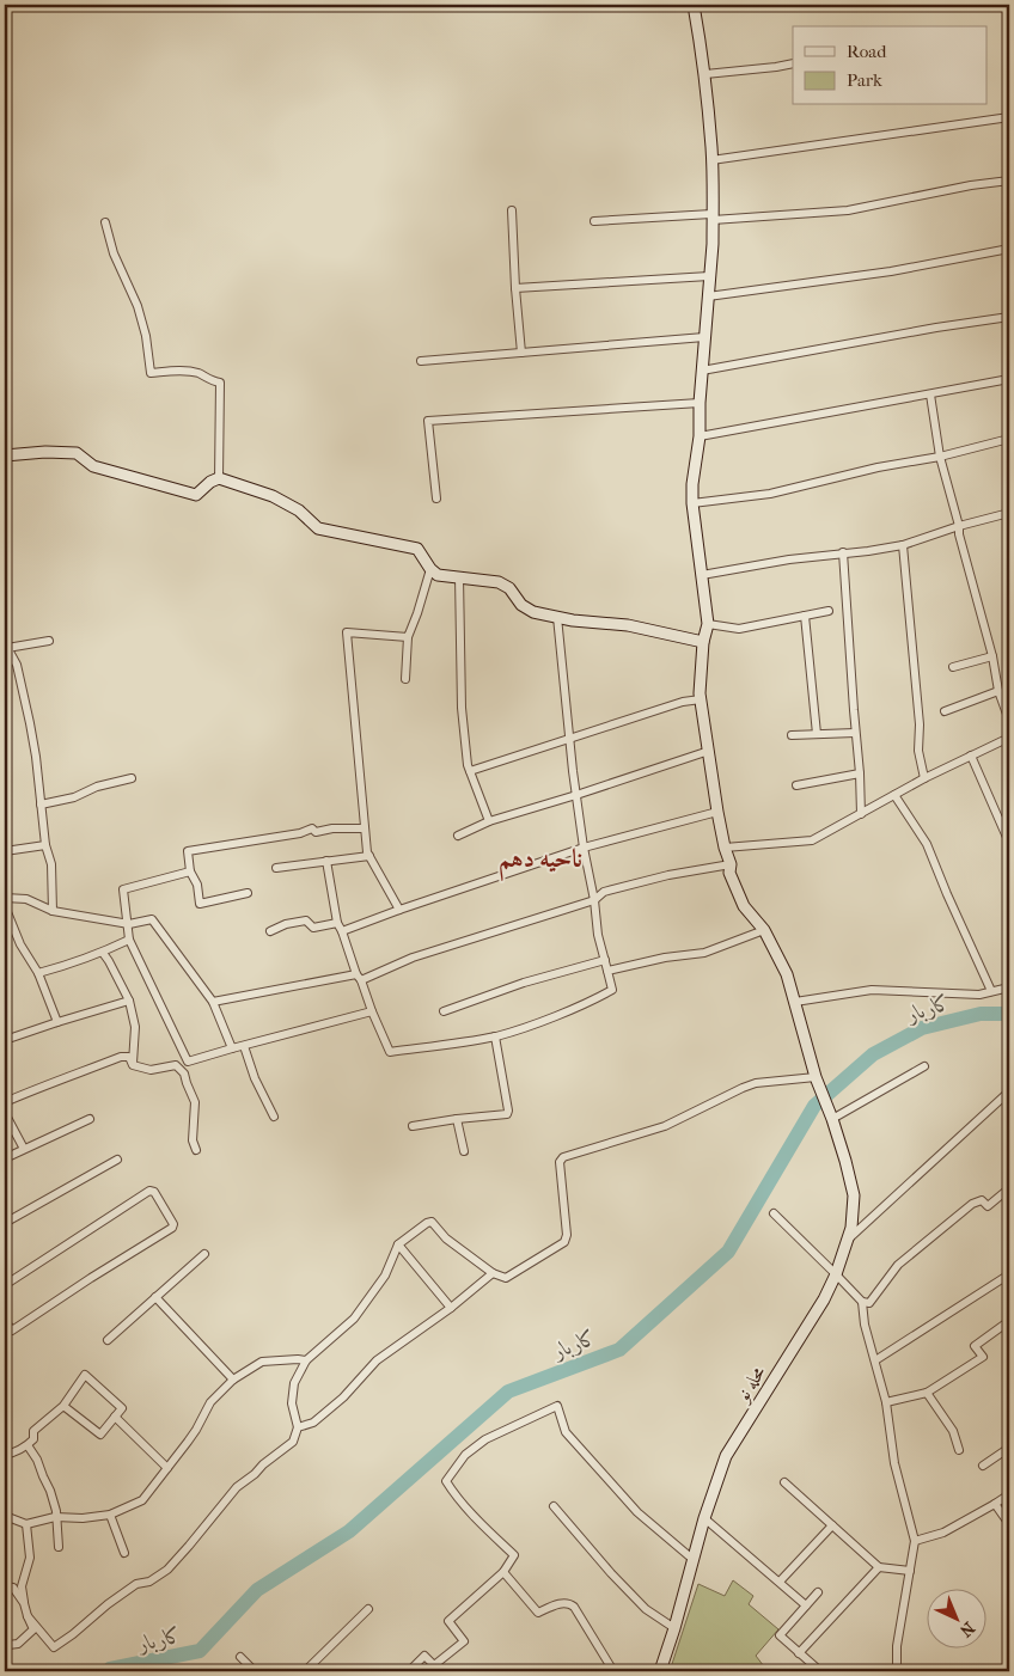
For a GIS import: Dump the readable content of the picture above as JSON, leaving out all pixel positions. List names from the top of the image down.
{
  "streets": {
    "street": ["محله نو"]
  },
  "districts": ["ناحیه دهم"],
  "water": ["کاربار"],
  "legend": ["Road", "Park"],
  "north": "bottom right"
}
